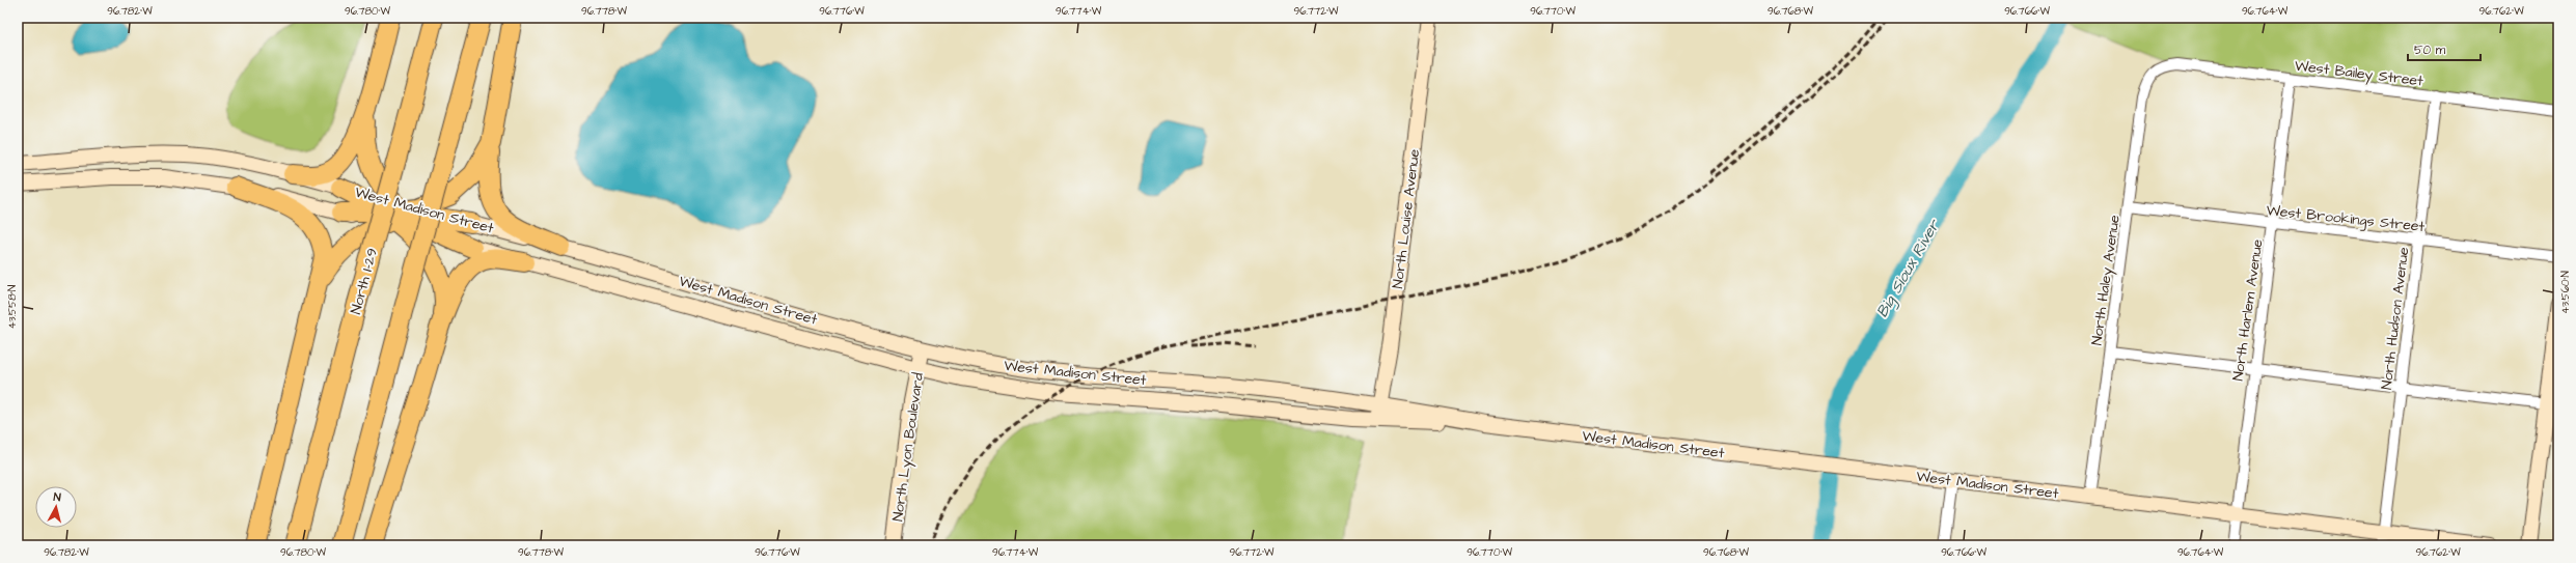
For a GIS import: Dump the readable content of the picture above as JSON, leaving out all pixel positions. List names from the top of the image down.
{
  "streets": {
    "highway": ["North I-29"],
    "main road": ["West Madison Street", "North Louise Avenue", "North Lyon Boulevard"],
    "street": [
      "West Bailey Street",
      "West Brookings Street",
      "North Haley Avenue",
      "North Harlem Avenue",
      "North Hudson Avenue"
    ]
  },
  "crossings": [
    ["West Bailey Street", "North Haley Avenue"],
    ["West Bailey Street", "North Harlem Avenue"],
    ["West Bailey Street", "North Hudson Avenue"],
    ["West Madison Street", "North Louise Avenue"],
    ["West Madison Street", "North Haley Avenue"],
    ["West Madison Street", "North Harlem Avenue"],
    ["West Madison Street", "North Hudson Avenue"],
    ["West Madison Street", "North Lyon Boulevard"],
    ["West Brookings Street", "North Haley Avenue"],
    ["West Brookings Street", "North Harlem Avenue"],
    ["West Brookings Street", "North Hudson Avenue"]
  ],
  "water": ["Big Sioux River"],
  "scale_bar": "50 m",
  "north": "top",
  "coordinates": [
    "96.782°W",
    "96.780°W",
    "96.778°W",
    "96.776°W",
    "96.774°W",
    "96.772°W",
    "96.770°W",
    "96.768°W",
    "96.766°W",
    "96.764°W",
    "96.762°W",
    "43.560°N",
    "43.558°N"
  ]
}
